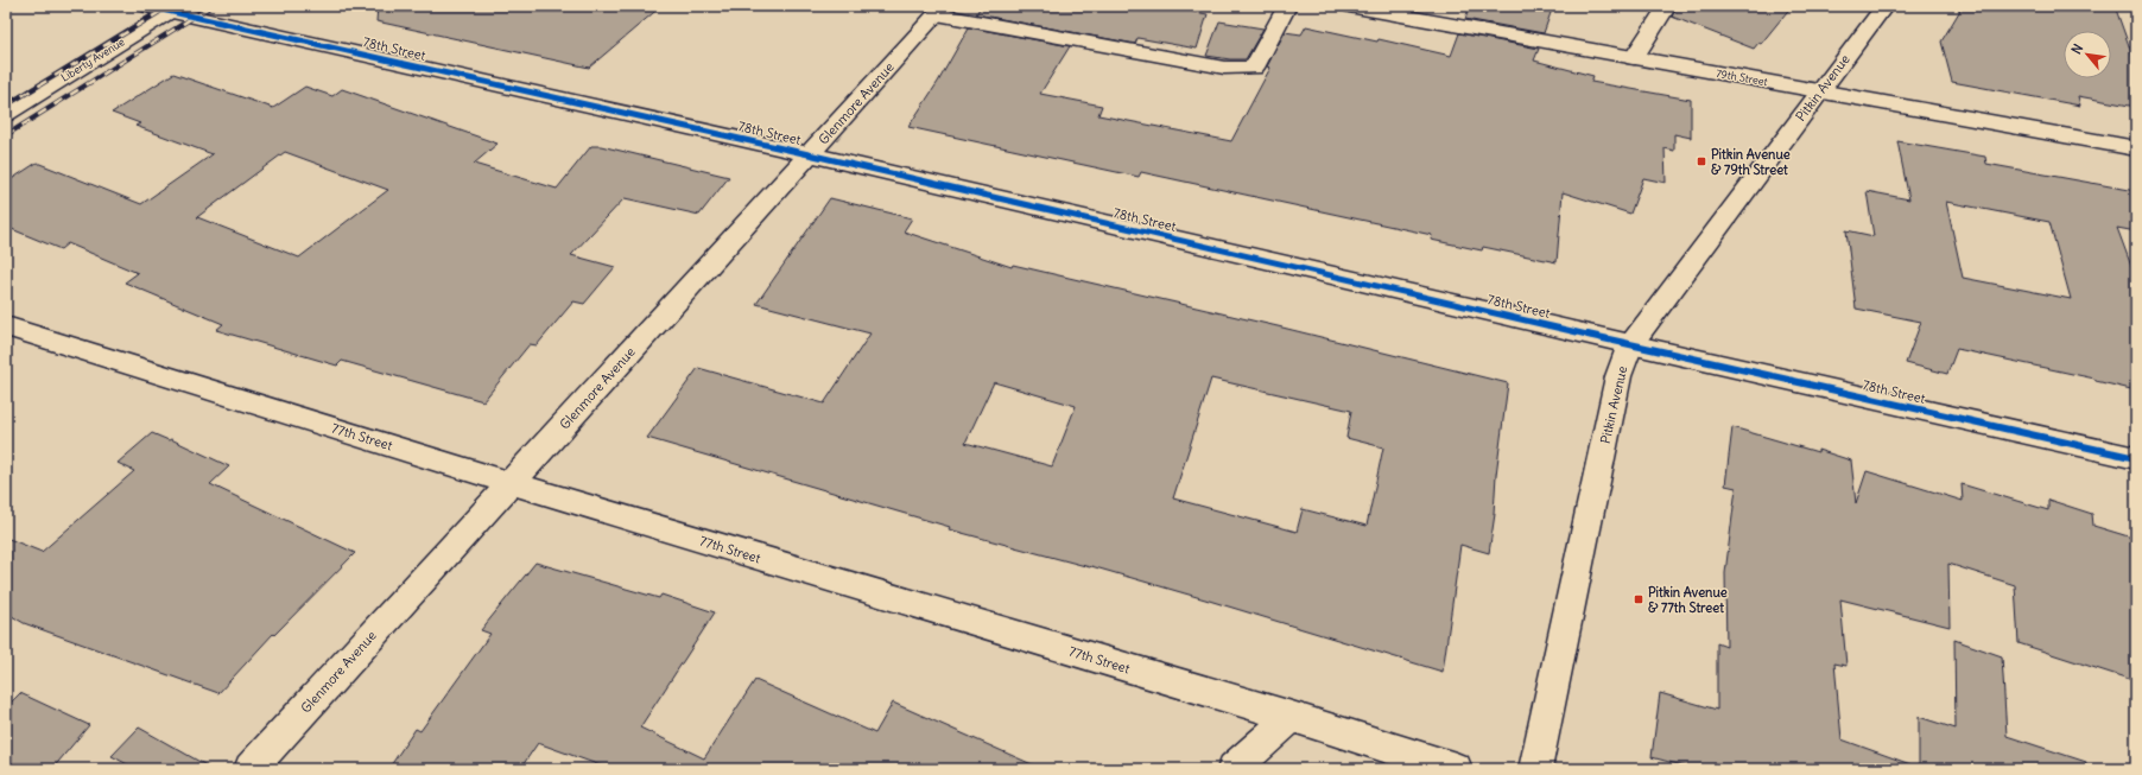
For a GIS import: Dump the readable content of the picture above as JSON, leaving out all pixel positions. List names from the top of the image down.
{
  "streets": {
    "street": [
      "78th Street",
      "Liberty Avenue",
      "79th Street",
      "Pitkin Avenue",
      "Glenmore Avenue",
      "77th Street"
    ]
  },
  "crossings": [
    ["78th Street", "Liberty Avenue"],
    ["78th Street", "Pitkin Avenue"],
    ["78th Street", "Glenmore Avenue"],
    ["79th Street", "Pitkin Avenue"],
    ["Glenmore Avenue", "77th Street"]
  ],
  "places": {
    "transit": ["Pitkin Avenue & 79th Street", "Pitkin Avenue & 77th Street"]
  },
  "north": "top left"
}
